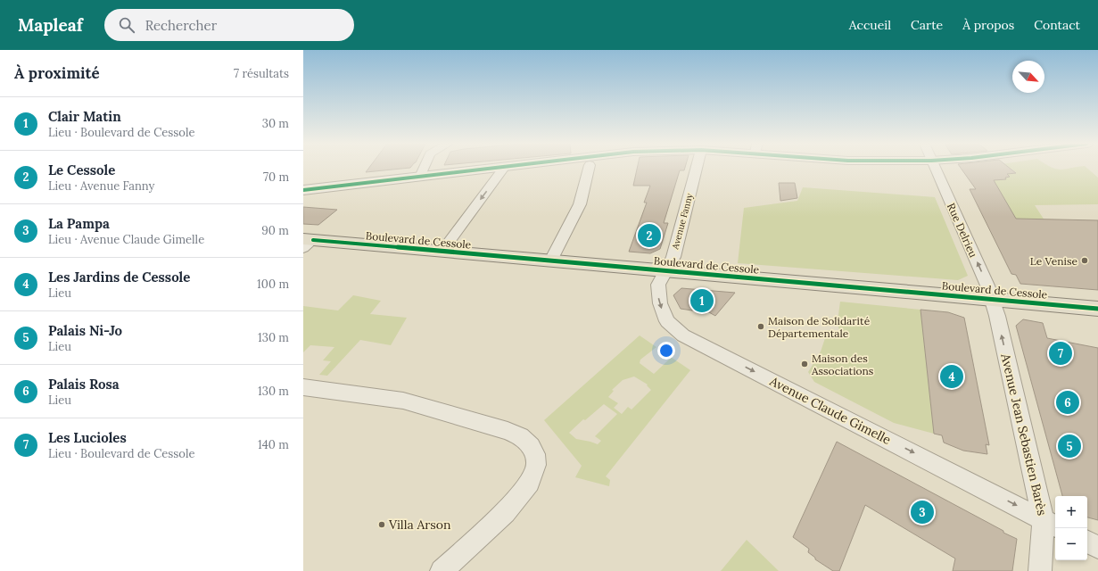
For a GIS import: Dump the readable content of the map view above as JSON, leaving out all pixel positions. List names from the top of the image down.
{
  "streets": {
    "main road": ["Boulevard de Cessole"],
    "street": [
      "Avenue Fanny",
      "Rue Delrieu",
      "Avenue Claude Gimelle",
      "Avenue Jean Sebastien Barès"
    ]
  },
  "crossings": [
    ["Avenue Fanny", "Boulevard de Cessole"],
    ["Avenue Fanny", "Avenue Claude Gimelle"],
    ["Rue Delrieu", "Boulevard de Cessole"],
    ["Rue Delrieu", "Avenue Jean Sebastien Barès"],
    ["Boulevard de Cessole", "Avenue Claude Gimelle"],
    ["Boulevard de Cessole", "Avenue Jean Sebastien Barès"],
    ["Avenue Claude Gimelle", "Avenue Jean Sebastien Barès"]
  ],
  "one_way": ["Rue Delrieu", "Avenue Claude Gimelle", "Avenue Jean Sebastien Barès"],
  "places": [
    "Le Venise",
    "Maison de Solidarité Départementale",
    "Maison des Associations",
    "Villa Arson"
  ],
  "north": "bottom right",
  "page": {
    "header": "Mapleaf",
    "search": "Rechercher",
    "nav": [
      "Accueil",
      "Carte",
      "À propos",
      "Contact"
    ],
    "heading": ["À proximité", "7 résultats"],
    "list": [
      {
        "mark": "1",
        "name": "Clair Matin",
        "note": "Lieu · Boulevard de Cessole",
        "value": "30 m"
      },
      {
        "mark": "2",
        "name": "Le Cessole",
        "note": "Lieu · Avenue Fanny",
        "value": "70 m"
      },
      {
        "mark": "3",
        "name": "La Pampa",
        "note": "Lieu · Avenue Claude Gimelle",
        "value": "90 m"
      },
      {
        "mark": "4",
        "name": "Les Jardins de Cessole",
        "note": "Lieu",
        "value": "100 m"
      },
      {
        "mark": "5",
        "name": "Palais Ni-Jo",
        "note": "Lieu",
        "value": "130 m"
      },
      {
        "mark": "6",
        "name": "Palais Rosa",
        "note": "Lieu",
        "value": "130 m"
      },
      {
        "mark": "7",
        "name": "Les Lucioles",
        "note": "Lieu · Boulevard de Cessole",
        "value": "140 m"
      }
    ],
    "pins": [
      "2",
      "1",
      "7",
      "4",
      "6",
      "5",
      "3"
    ],
    "map_buttons": ["+", "−"]
  }
}
